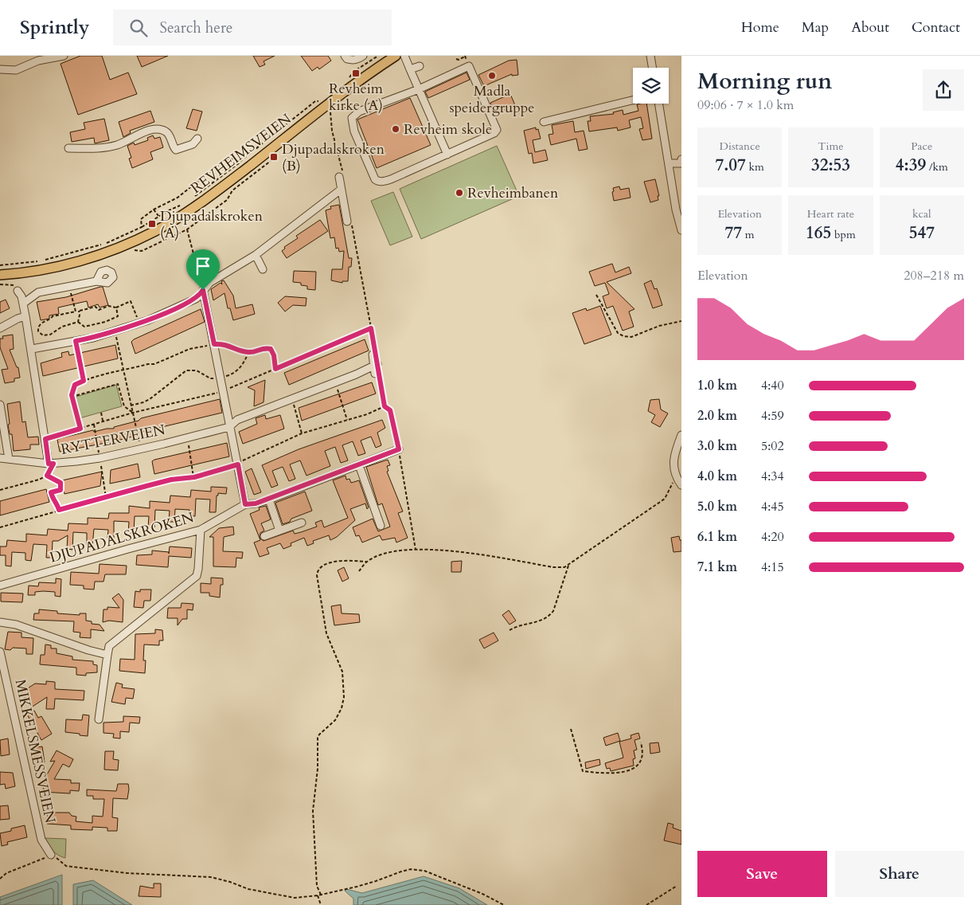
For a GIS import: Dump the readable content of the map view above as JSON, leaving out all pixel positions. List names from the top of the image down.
{
  "streets": {
    "main road": ["REVHEIMSVEIEN"],
    "street": ["RYTTERVEIEN", "DJUPADALSKROKEN", "MIKKELSMESSVEIEN"]
  },
  "places": {
    "transit": ["Revheim kirke (A)", "Djupadalskroken (B)", "Djupadalskroken (A)"],
    "other": ["Madla speidergruppe", "Revheim skole", "Revheimbanen"]
  },
  "page": {
    "header": "Sprintly",
    "search": "Search here",
    "nav": [
      "Home",
      "Map",
      "About",
      "Contact"
    ],
    "heading": ["Morning run", "09:06 · 7 × 1.0 km"],
    "stats": [
      ["Distance", "7.07 km"],
      ["Time", "32:53"],
      ["Pace", "4:39 /km"],
      ["Elevation", "77 m"],
      ["Heart rate", "165 bpm"],
      ["kcal", "547"]
    ],
    "chart": ["Elevation", "208–218 m"],
    "list": [
      {
        "name": "1.0 km",
        "note": "4:40"
      },
      {
        "name": "2.0 km",
        "note": "4:59"
      },
      {
        "name": "3.0 km",
        "note": "5:02"
      },
      {
        "name": "4.0 km",
        "note": "4:34"
      },
      {
        "name": "5.0 km",
        "note": "4:45"
      },
      {
        "name": "6.1 km",
        "note": "4:20"
      },
      {
        "name": "7.1 km",
        "note": "4:15"
      }
    ],
    "buttons": ["Save", "Share"]
  }
}
